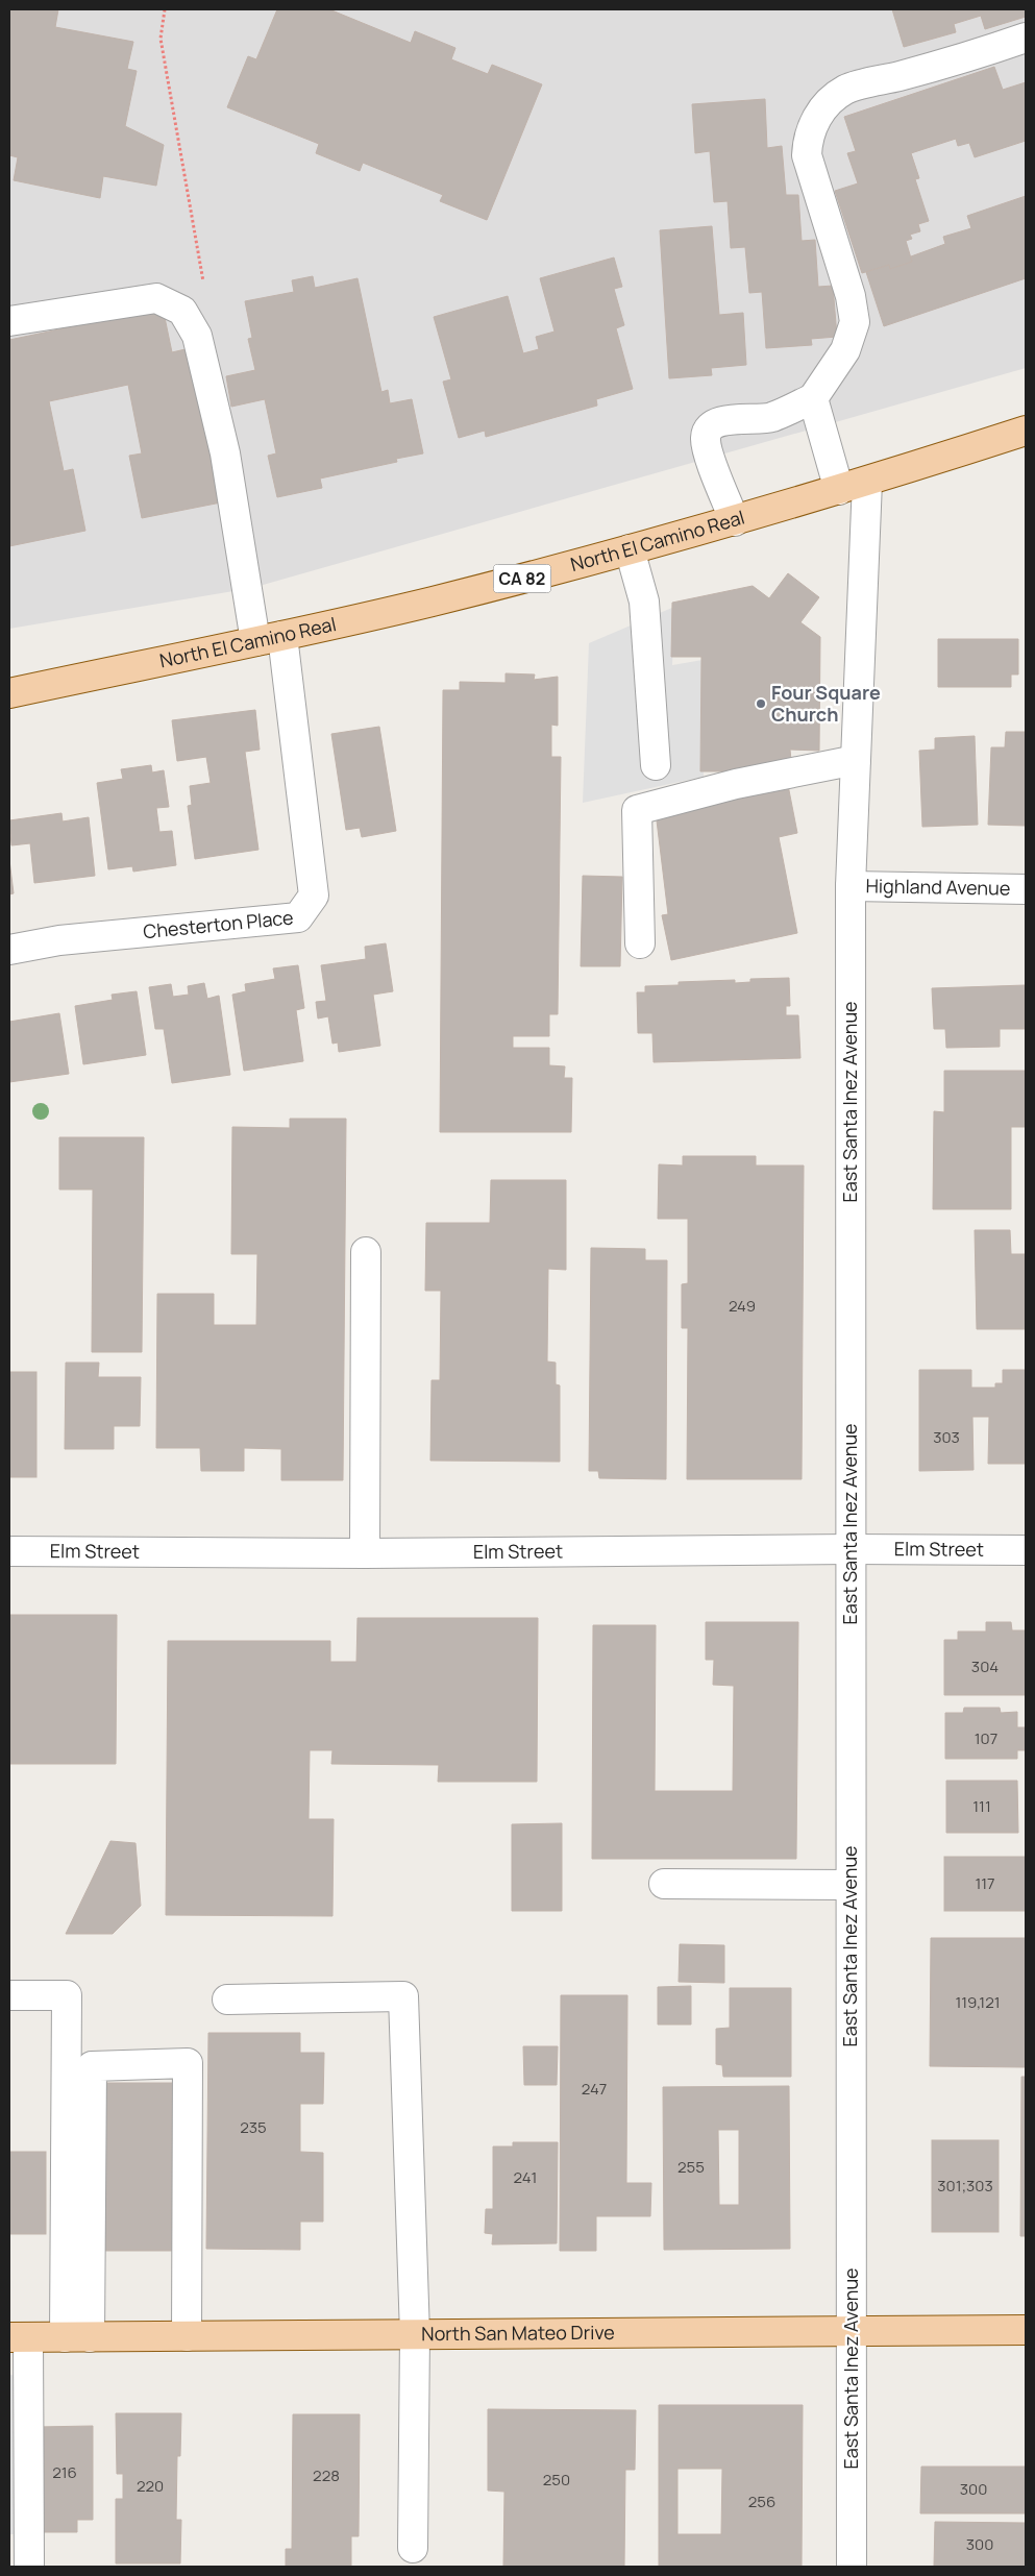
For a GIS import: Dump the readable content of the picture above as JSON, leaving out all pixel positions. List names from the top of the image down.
{
  "streets": {
    "main road": ["North El Camino Real", "CA 82", "North San Mateo Drive"],
    "street": [
      "Highland Avenue",
      "Chesterton Place",
      "East Santa Inez Avenue",
      "Elm Street"
    ]
  },
  "crossings": [
    ["North El Camino Real", "Chesterton Place"],
    ["North El Camino Real", "East Santa Inez Avenue"],
    ["Highland Avenue", "East Santa Inez Avenue"],
    ["East Santa Inez Avenue", "Elm Street"],
    ["East Santa Inez Avenue", "North San Mateo Drive"]
  ],
  "places": ["Four Square Church"],
  "house_numbers": [
    "249",
    "303",
    "304",
    "107",
    "111",
    "117",
    "119,121",
    "247",
    "235",
    "255",
    "241",
    "301;303",
    "216",
    "228",
    "250",
    "220",
    "300",
    "256",
    "300"
  ]
}
